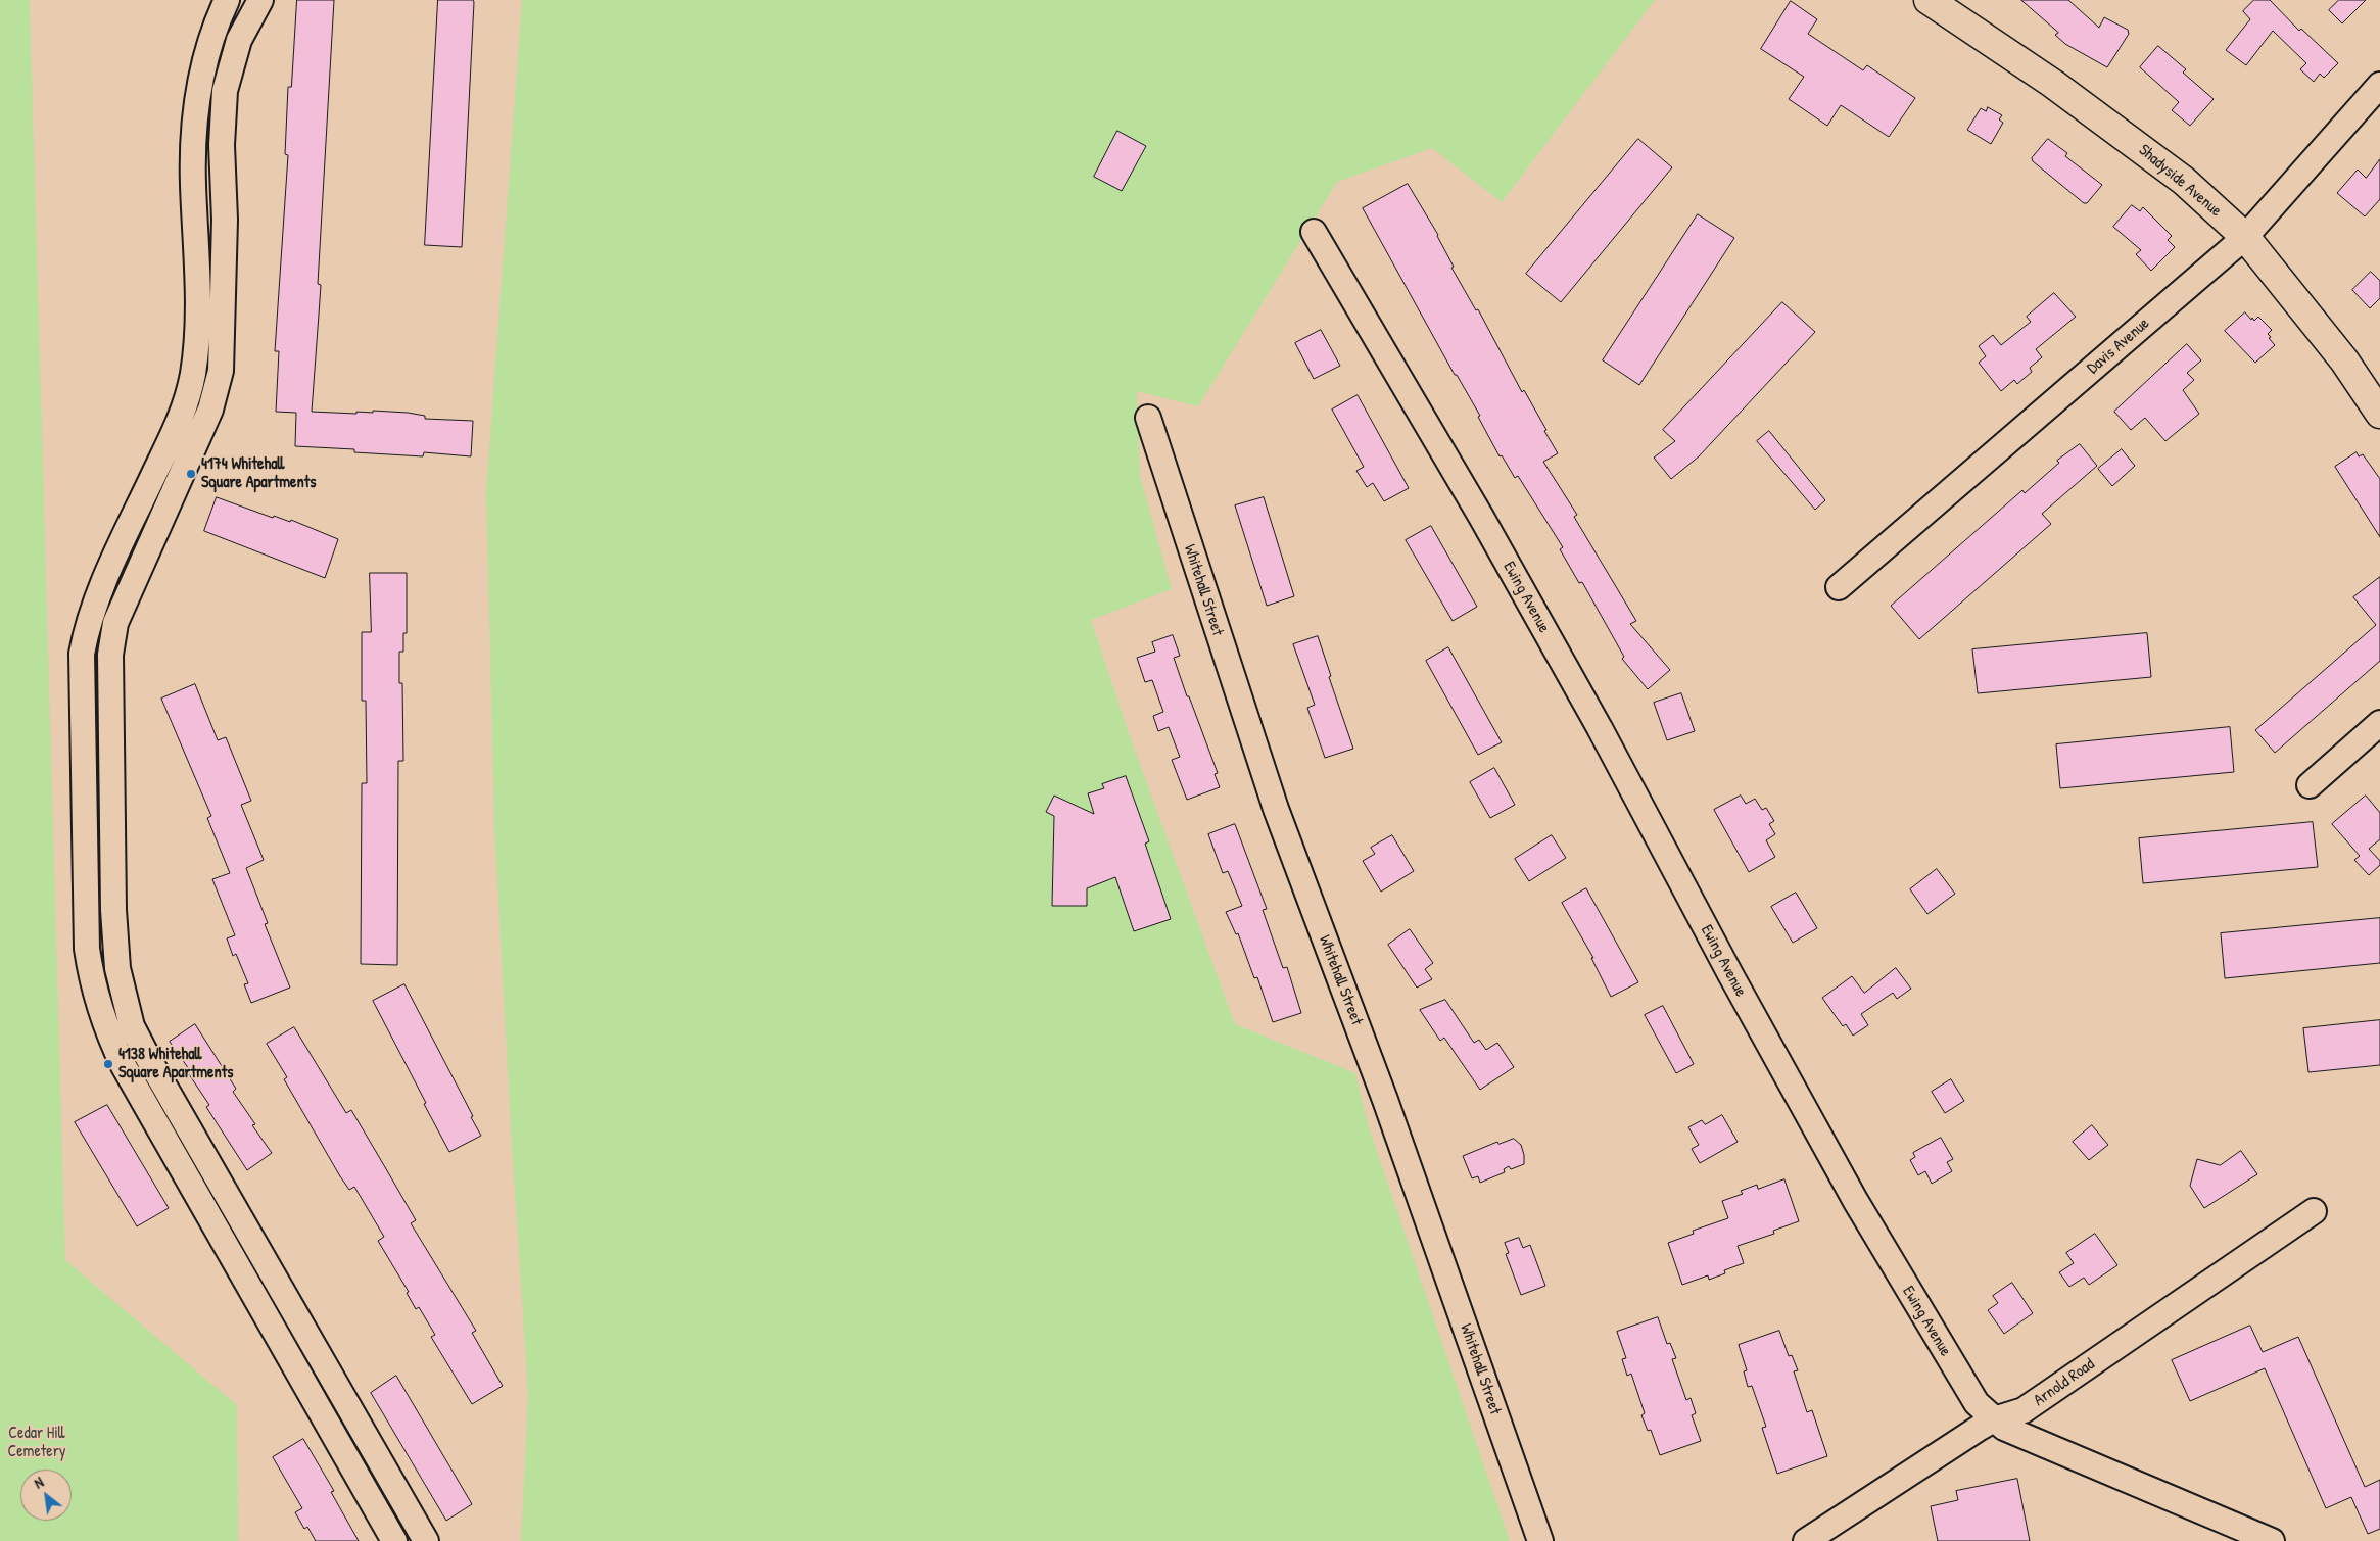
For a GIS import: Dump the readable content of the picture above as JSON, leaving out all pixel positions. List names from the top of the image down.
{
  "streets": {
    "street": [
      "Shadyside Avenue",
      "Davis Avenue",
      "Whitehall Street",
      "Ewing Avenue",
      "Arnold Road"
    ]
  },
  "crossings": [
    ["Shadyside Avenue", "Davis Avenue"],
    ["Ewing Avenue", "Arnold Road"]
  ],
  "parks": ["Cedar Hill Cemetery"],
  "places": ["4174 Whitehall Square Apartments", "4138 Whitehall Square Apartments"],
  "north": "top left"
}
